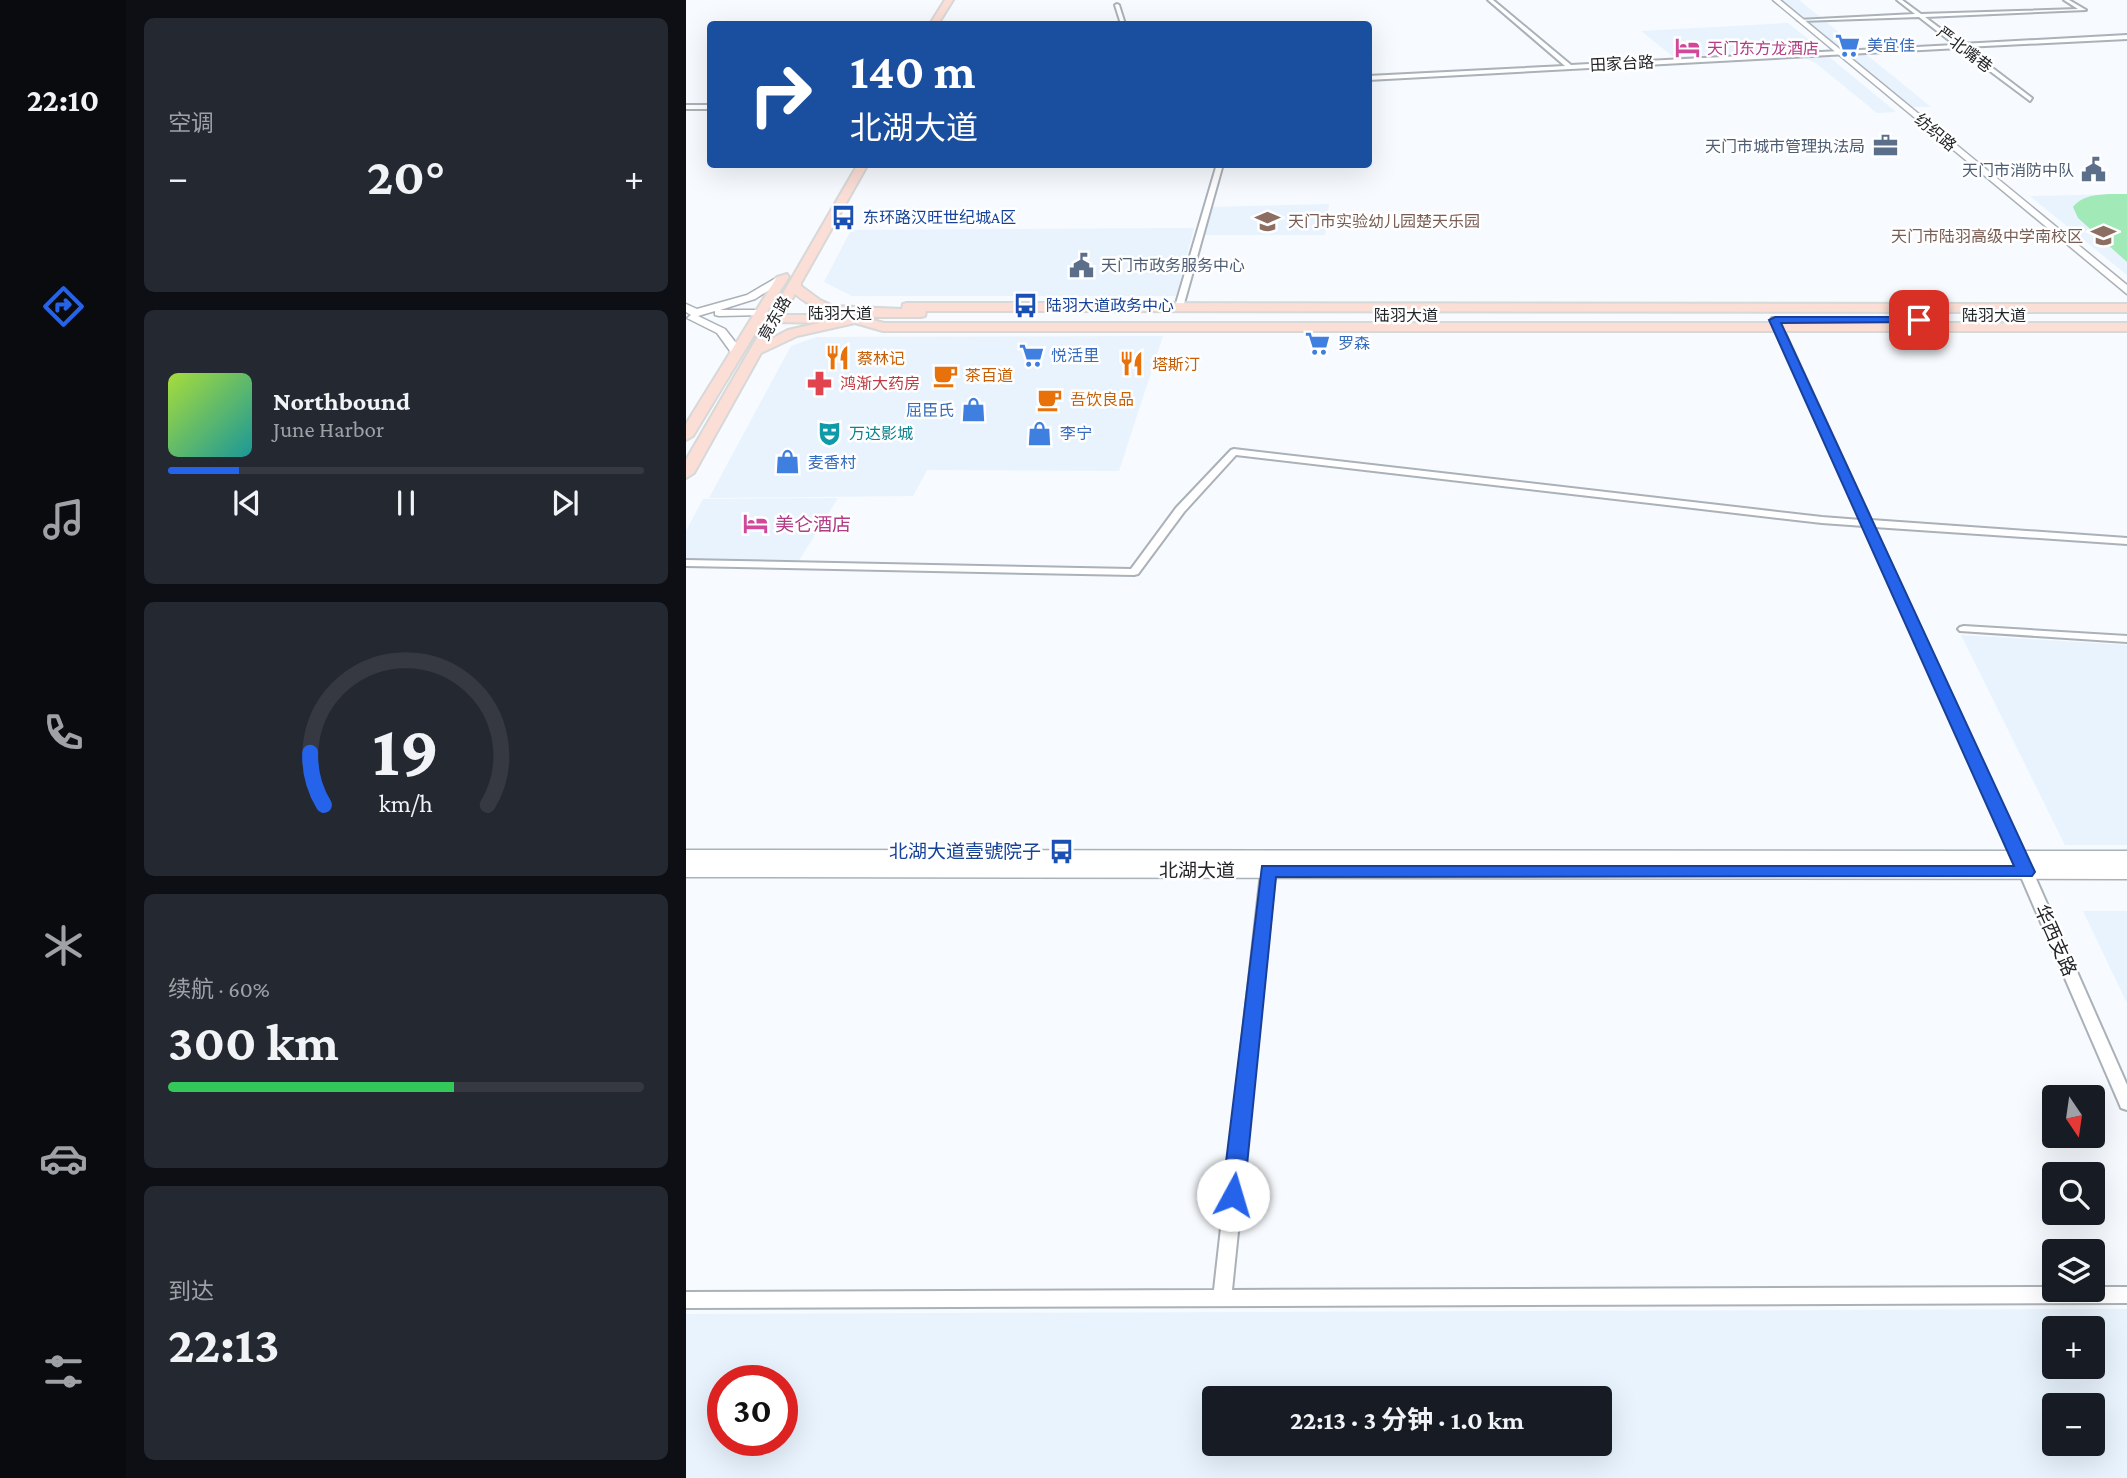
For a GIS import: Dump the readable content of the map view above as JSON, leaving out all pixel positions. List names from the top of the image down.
{
  "streets": {
    "main road": [
      "纺织路",
      "陆羽大道",
      "竟东路",
      "北湖大道"
    ],
    "street": ["严北嘴巷", "田家台路", "华西支路"]
  },
  "crossings": [
    ["严北嘴巷", "田家台路"],
    ["田家台路", "纺织路"],
    ["陆羽大道", "竟东路"],
    ["陆羽大道", "华西支路"],
    ["北湖大道", "华西支路"]
  ],
  "places": {
    "supermarket": ["美宜佳", "罗森", "悦活里"],
    "hotel": ["天门东方龙酒店", "美仑酒店"],
    "office": ["天门市城市管理执法局"],
    "public building": ["天门市消防中队", "天门市政务服务中心"],
    "bus stop": ["东环路汉旺世纪城A区", "陆羽大道政务中心", "北湖大道壹號院子"],
    "school or university": ["天门市实验幼儿园楚天乐园", "天门市陆羽高级中学南校区"],
    "restaurant": ["蔡林记", "塔斯汀"],
    "cafe": ["茶百道", "吾饮良品"],
    "pharmacy": ["鸿渐大药房"],
    "shop": ["屈臣氏", "李宁", "麦香村"],
    "theatre": ["万达影城"]
  },
  "north": "bottom",
  "page": {
    "tabs": "22:10",
    "tile": [
      "空调",
      ["续航 · 60%", "300 km"],
      ["到达", "22:13"]
    ],
    "turn": ["140 m", "北湖大道"],
    "heat": ["−", "20°", "+"],
    "song": ["Northbound", "June Harbor"],
    "map_buttons": ["+", "−"],
    "limit": "30",
    "trip": "22:13 · 3 分钟 · 1.0 km",
    "gauge": ["19", "km/h"]
  }
}
